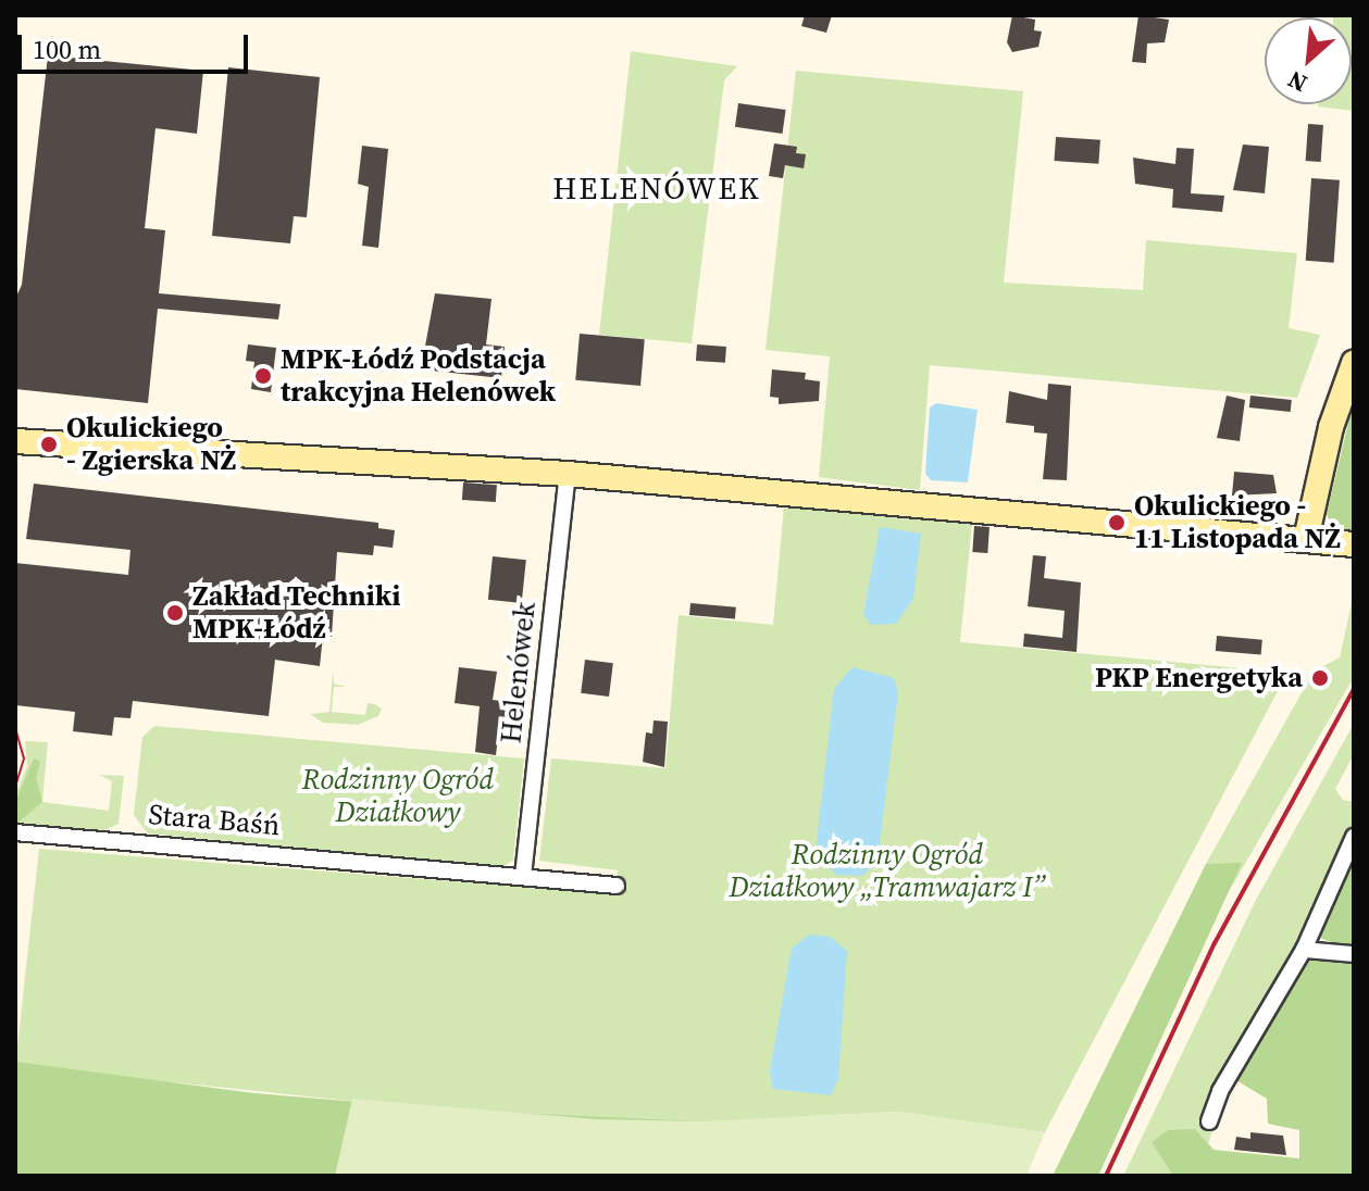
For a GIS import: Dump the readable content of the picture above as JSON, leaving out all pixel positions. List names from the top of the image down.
{
  "streets": {
    "street": ["Helenówek", "Stara Baśń"]
  },
  "crossings": [
    ["Helenówek", "Stara Baśń"]
  ],
  "districts": ["HELENÓWEK"],
  "parks": ["Rodzinny Ogród Działkowy", "Rodzinny Ogród Działkowy „Tramwajarz I”"],
  "places": [
    "MPK-Łódź Podstacja trakcyjna Helenówek",
    "Okulickiego - Zgierska NŻ",
    "Okulickiego - 11 Listopada NŻ",
    "Zakład Techniki MPK-Łódź",
    "PKP Energetyka"
  ],
  "scale_bar": "100 m",
  "north": "bottom left"
}
